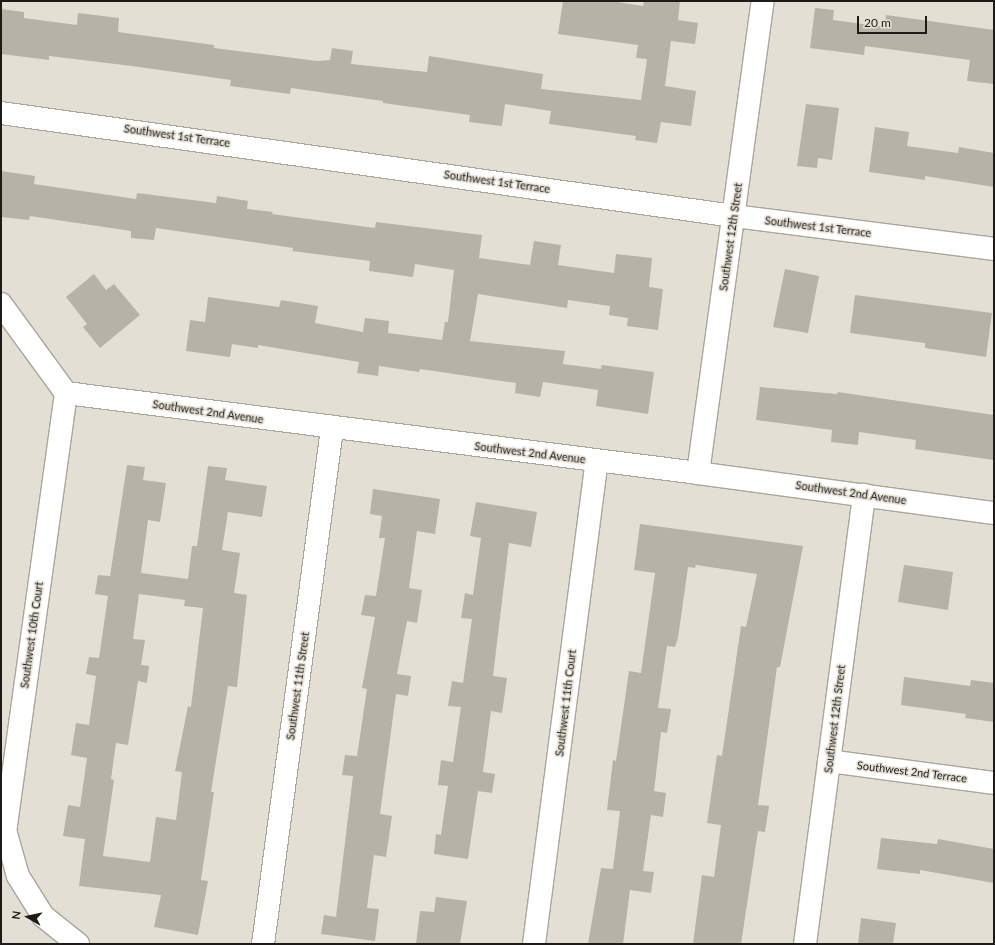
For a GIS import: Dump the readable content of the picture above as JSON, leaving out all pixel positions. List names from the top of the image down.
{
  "streets": {
    "street": [
      "Southwest 1st Terrace",
      "Southwest 12th Street",
      "Southwest 2nd Avenue",
      "Southwest 10th Court",
      "Southwest 11th Street",
      "Southwest 11th Court",
      "Southwest 2nd Terrace"
    ]
  },
  "crossings": [
    ["Southwest 1st Terrace", "Southwest 12th Street"],
    ["Southwest 12th Street", "Southwest 2nd Avenue"],
    ["Southwest 12th Street", "Southwest 2nd Terrace"],
    ["Southwest 2nd Avenue", "Southwest 10th Court"],
    ["Southwest 2nd Avenue", "Southwest 11th Street"],
    ["Southwest 2nd Avenue", "Southwest 11th Court"]
  ],
  "scale_bar": "20 m",
  "north": "left"
}
